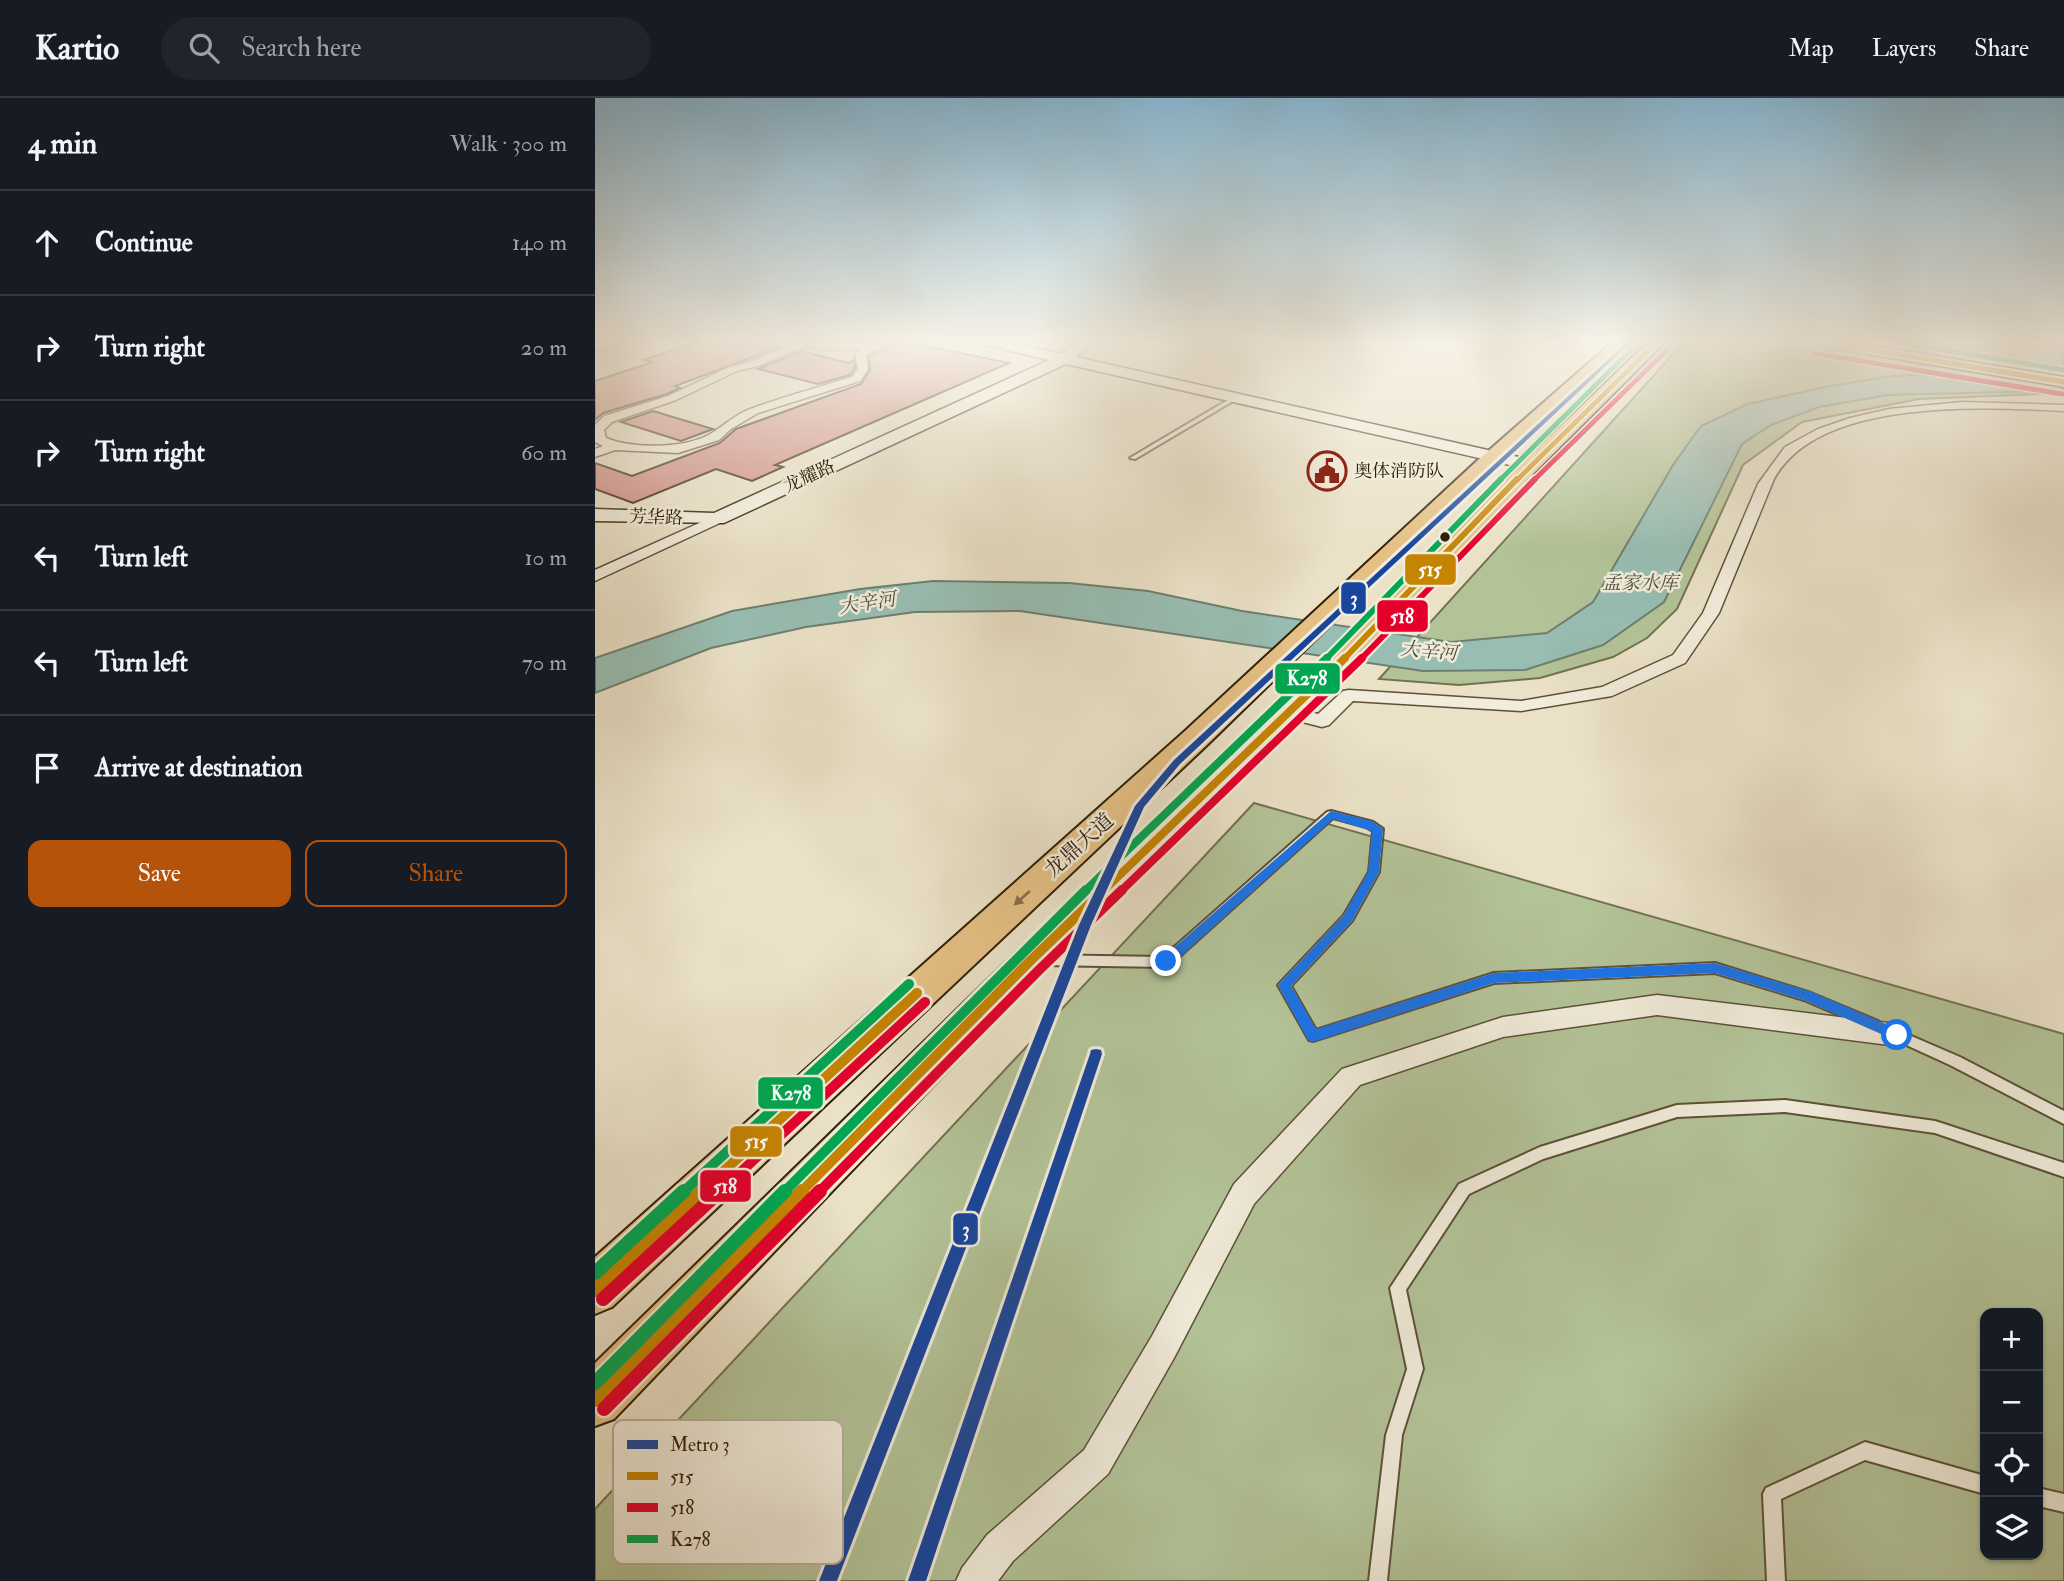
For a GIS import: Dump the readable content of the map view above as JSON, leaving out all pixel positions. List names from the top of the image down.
{
  "streets": {
    "main road": ["龙鼎大道"],
    "street": ["龙耀路", "芳华路"]
  },
  "crossings": [
    ["龙耀路", "芳华路"]
  ],
  "water": ["孟家水库", "大辛河"],
  "places": {
    "public building": ["奥体消防队"]
  },
  "lines": [
    "metro line 3",
    "transit line 515",
    "transit line 518",
    "transit line K278"
  ],
  "legend": [
    "Metro 3",
    "515",
    "518",
    "K278"
  ],
  "page": {
    "header": "Kartio",
    "search": "Search here",
    "nav": ["Map", "Layers", "Share"],
    "heading": ["4 min", "Walk · 300 m"],
    "list": [
      ["Continue", "140 m"],
      ["Turn right", "20 m"],
      ["Turn right", "60 m"],
      ["Turn left", "10 m"],
      ["Turn left", "70 m"],
      "Arrive at destination"
    ],
    "buttons": ["Save", "Share"],
    "map_buttons": ["+", "−"]
  }
}
